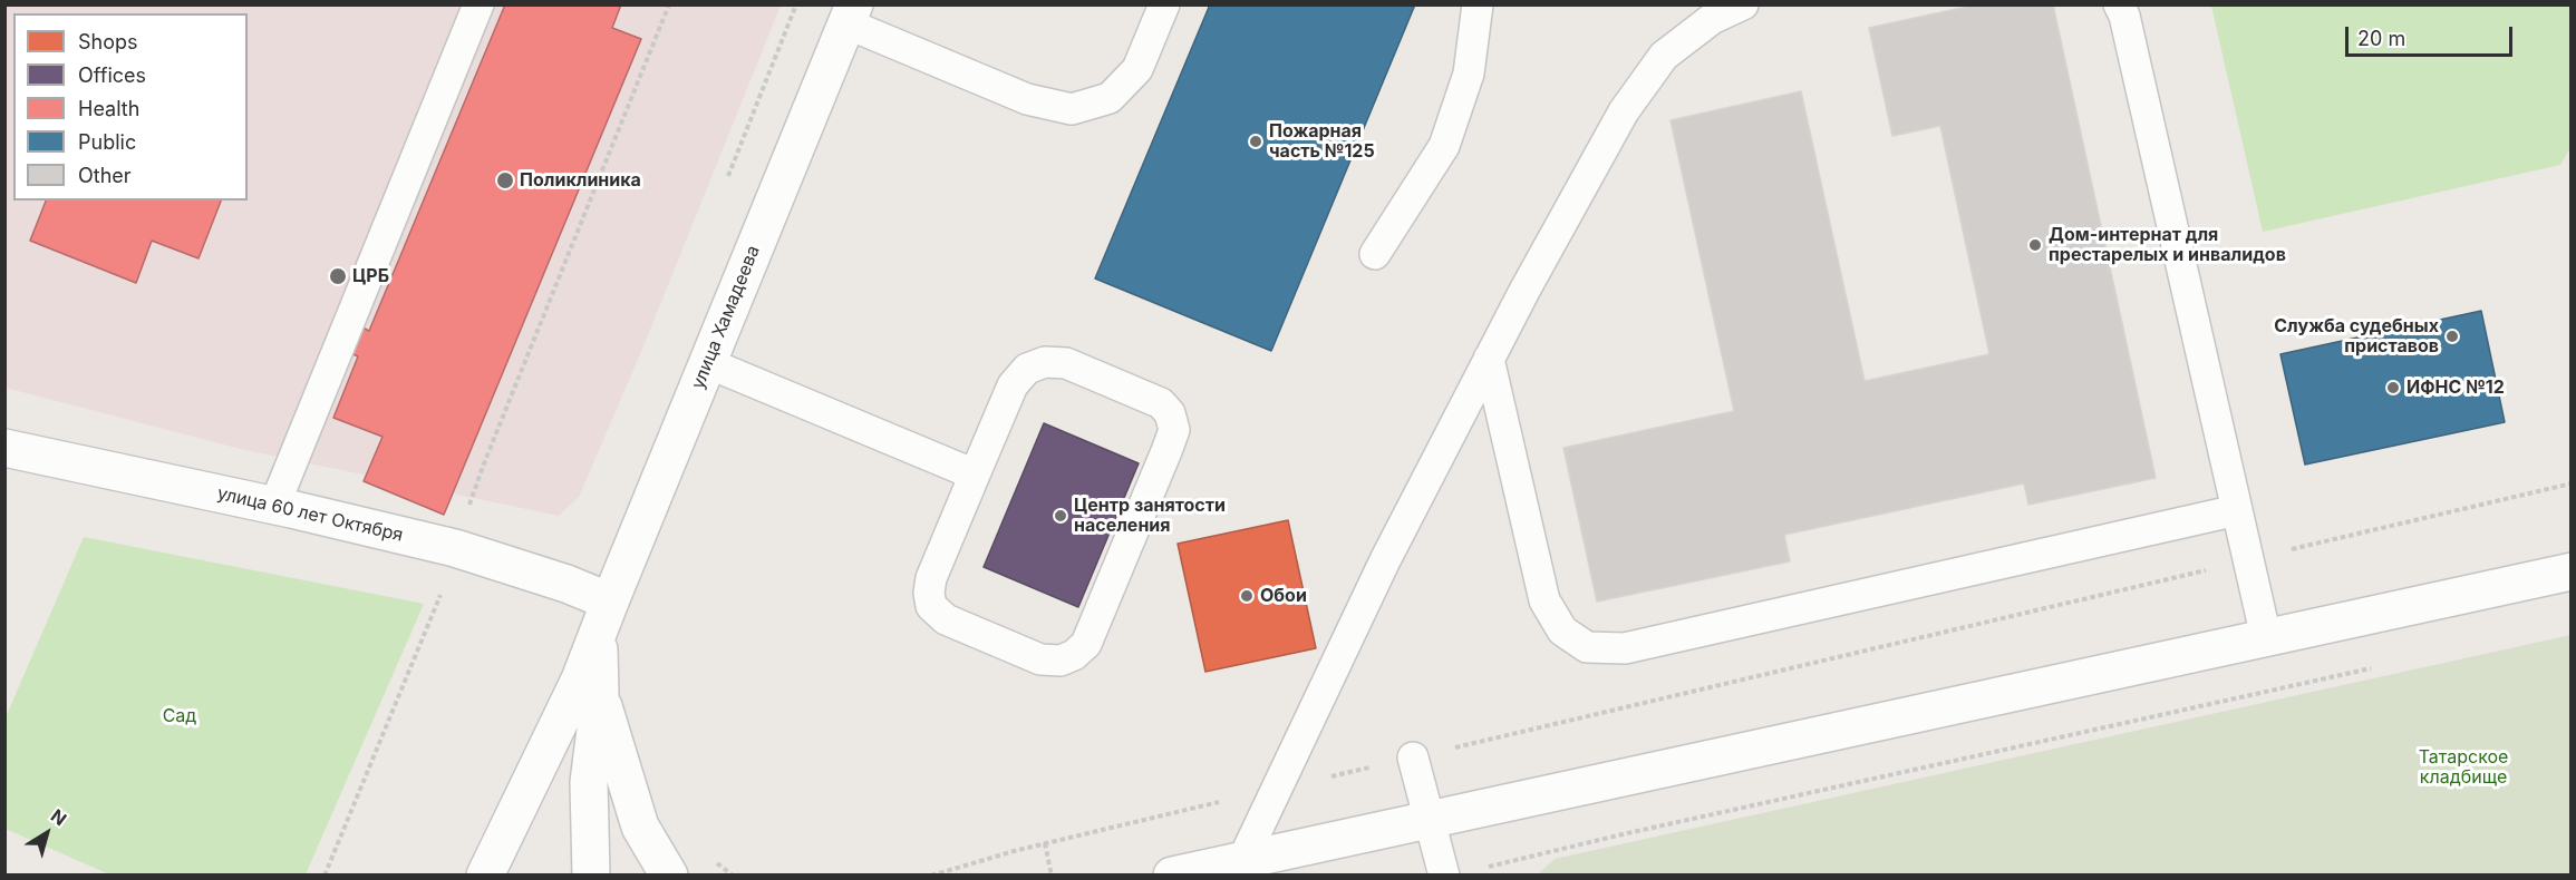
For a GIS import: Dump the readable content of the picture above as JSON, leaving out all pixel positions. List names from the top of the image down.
{
  "streets": {
    "street": ["улица Хамадеева", "улица 60 лет Октября"]
  },
  "crossings": [
    ["улица Хамадеева", "улица 60 лет Октября"]
  ],
  "parks": ["Сад", "Татарское кладбище"],
  "places": [
    "Пожарная часть №125",
    "Поликлиника",
    "Дом-интернат для престарелых и инвалидов",
    "ЦРБ",
    "Служба судебных приставов",
    "ИФНС №12",
    "Центр занятости населения",
    "Обои"
  ],
  "legend": [
    "Shops",
    "Offices",
    "Health",
    "Public",
    "Other"
  ],
  "scale_bar": "20 m",
  "north": "top right"
}
